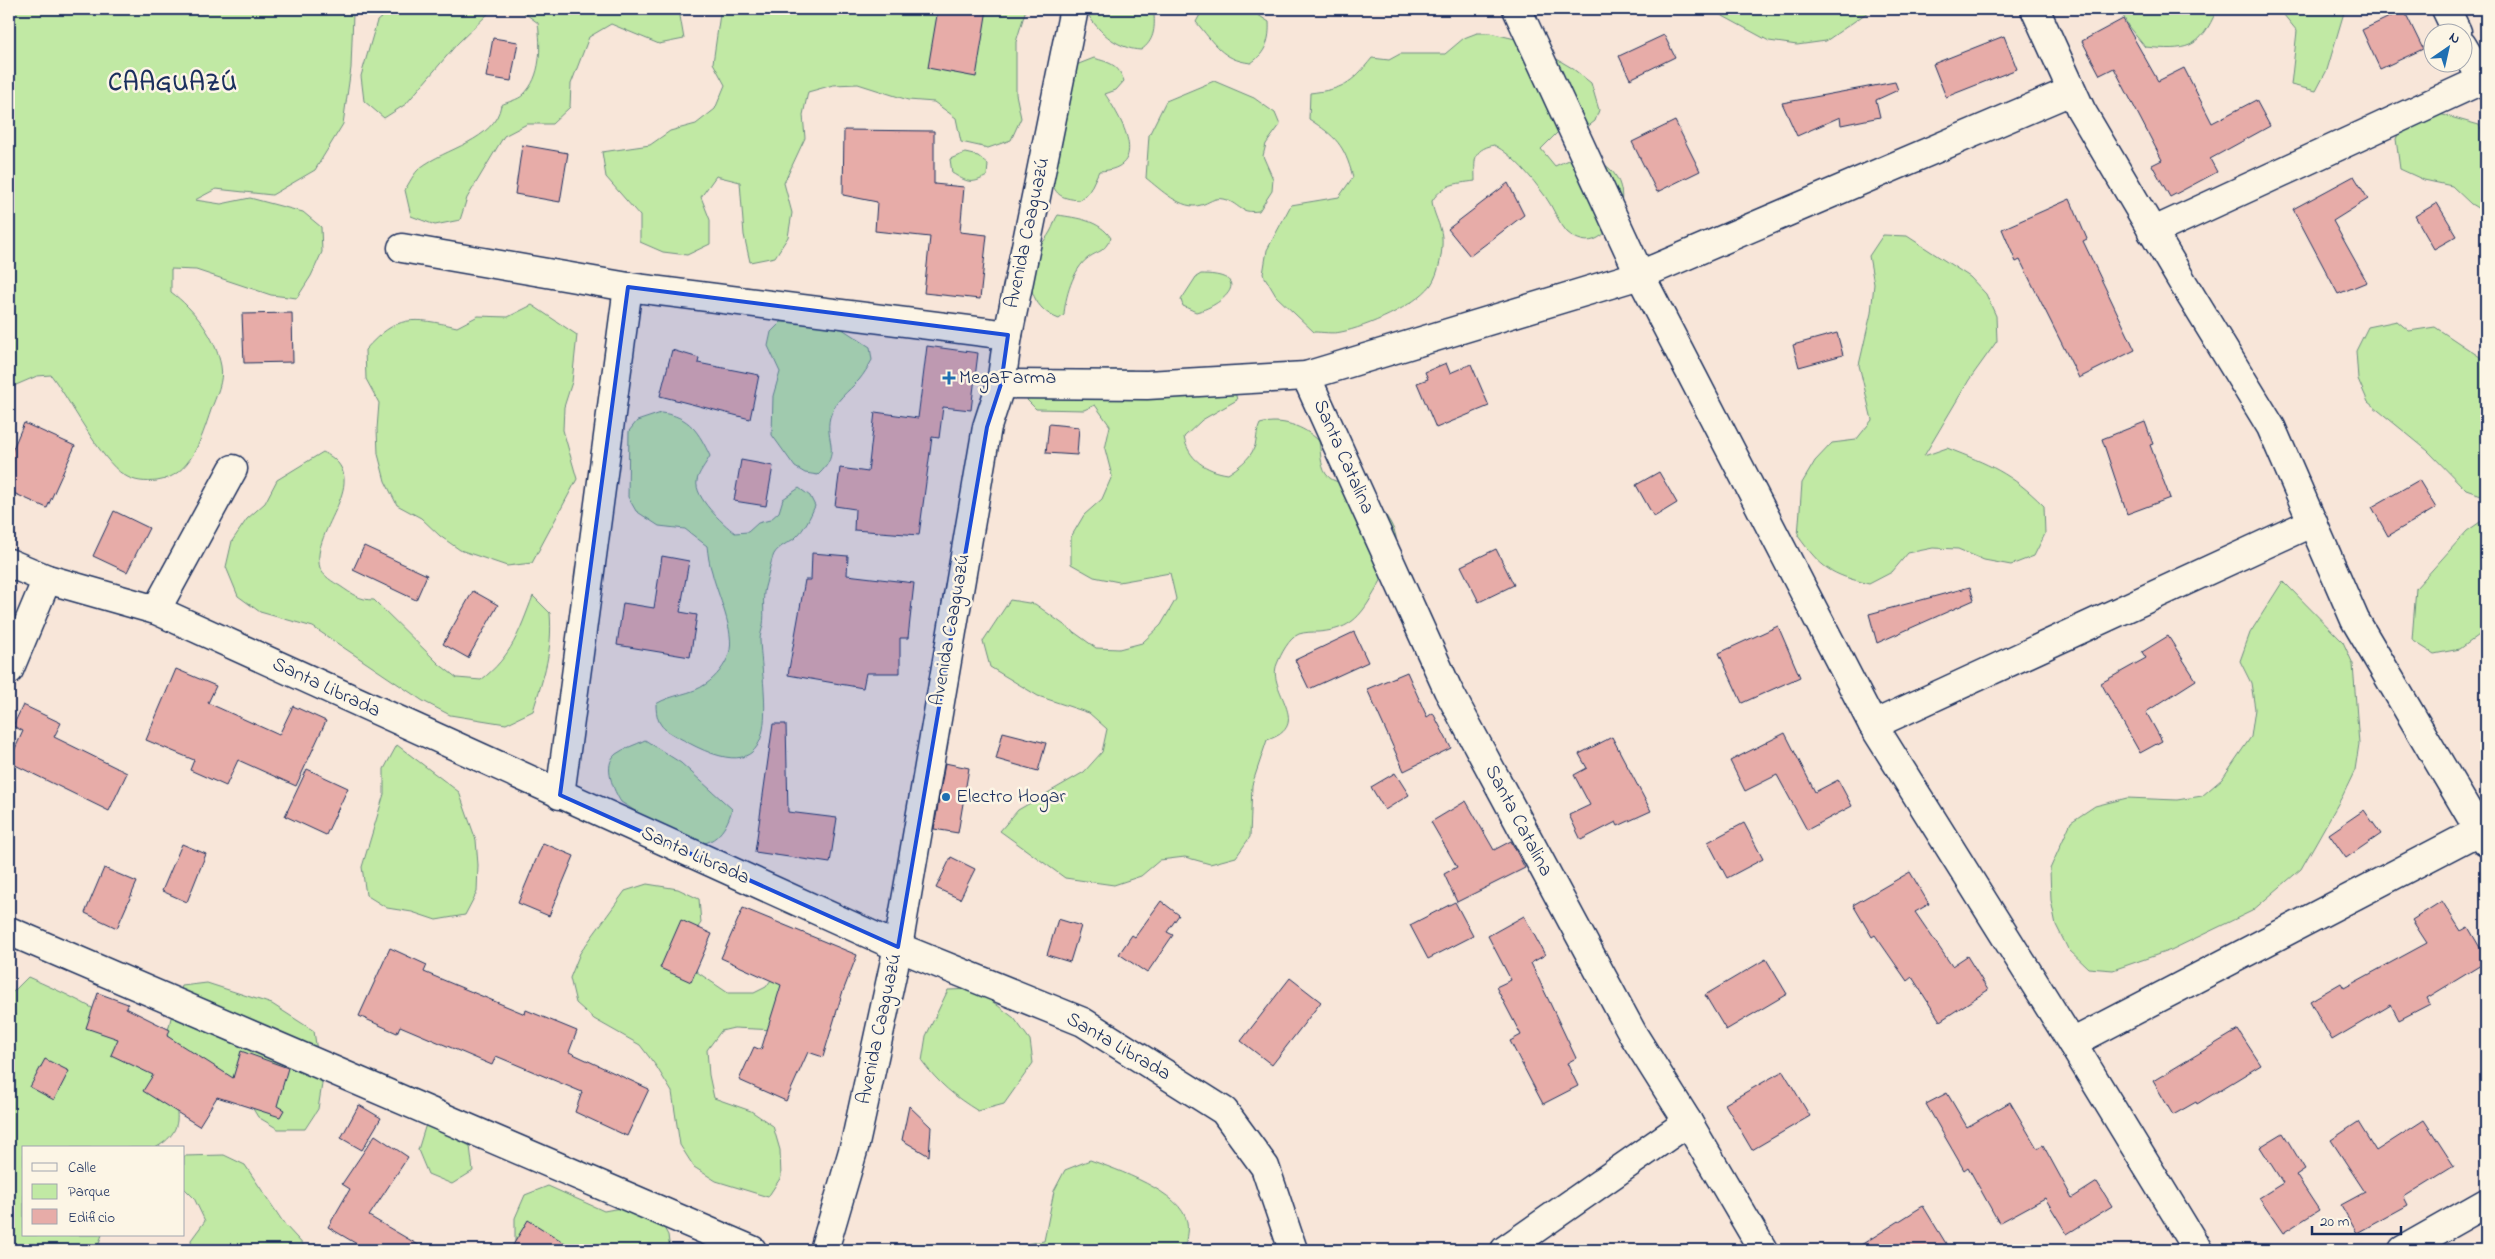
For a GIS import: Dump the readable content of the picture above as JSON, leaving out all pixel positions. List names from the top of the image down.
{
  "streets": {
    "street": ["Avenida Caaguazú", "Santa Catalina", "Santa Librada"]
  },
  "crossings": [
    ["Avenida Caaguazú", "Santa Librada"]
  ],
  "districts": ["CAAGUAZÚ"],
  "places": {
    "health": ["MegaFarma"],
    "other": ["Electro Hogar"]
  },
  "legend": ["Calle", "Parque", "Edificio"],
  "scale_bar": "20 m",
  "north": "top right"
}
